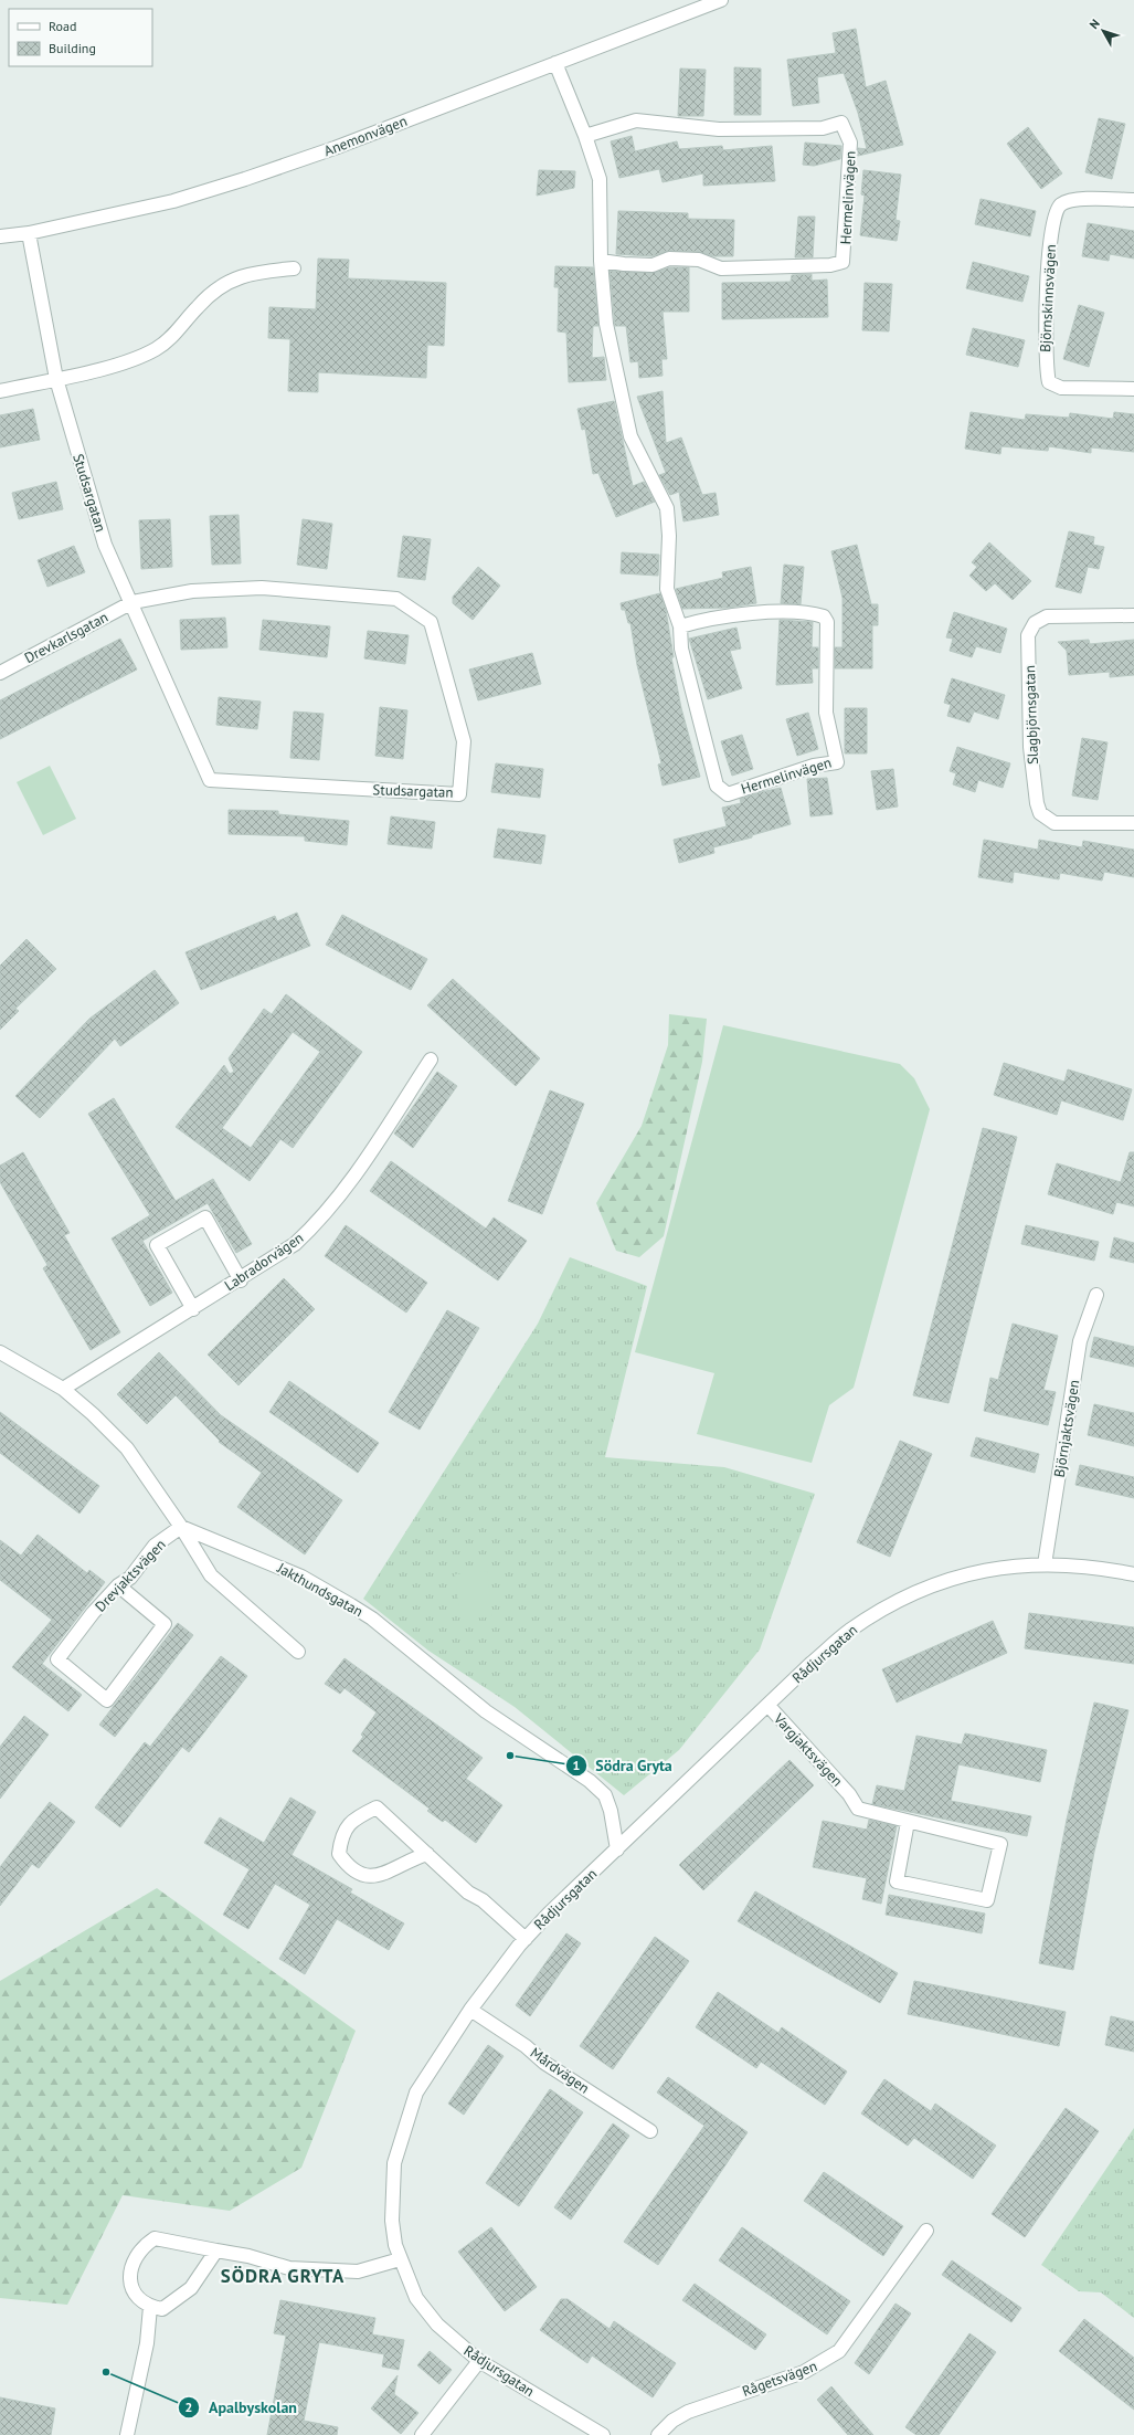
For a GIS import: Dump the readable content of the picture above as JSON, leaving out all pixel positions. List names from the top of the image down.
{
  "streets": {
    "street": [
      "Anemonvägen",
      "Hermelinvägen",
      "Björnskinnsvägen",
      "Studsargatan",
      "Drevkarlsgatan",
      "Slagbjörnsgatan",
      "Labradorvägen",
      "Björnjaktsvägen",
      "Drevjaktsvägen",
      "Jakthundsgatan",
      "Rådjursgatan",
      "Vargjaktsvägen",
      "Mårdvägen",
      "Rågetsvägen"
    ]
  },
  "crossings": [
    ["Anemonvägen", "Hermelinvägen"],
    ["Anemonvägen", "Studsargatan"],
    ["Studsargatan", "Drevkarlsgatan"],
    ["Björnjaktsvägen", "Rådjursgatan"],
    ["Drevjaktsvägen", "Jakthundsgatan"],
    ["Jakthundsgatan", "Rådjursgatan"],
    ["Rådjursgatan", "Vargjaktsvägen"],
    ["Rådjursgatan", "Mårdvägen"]
  ],
  "districts": ["SÖDRA GRYTA"],
  "places": ["Södra Gryta", "Apalbyskolan"],
  "legend": ["Road", "Building"],
  "north": "top left"
}
